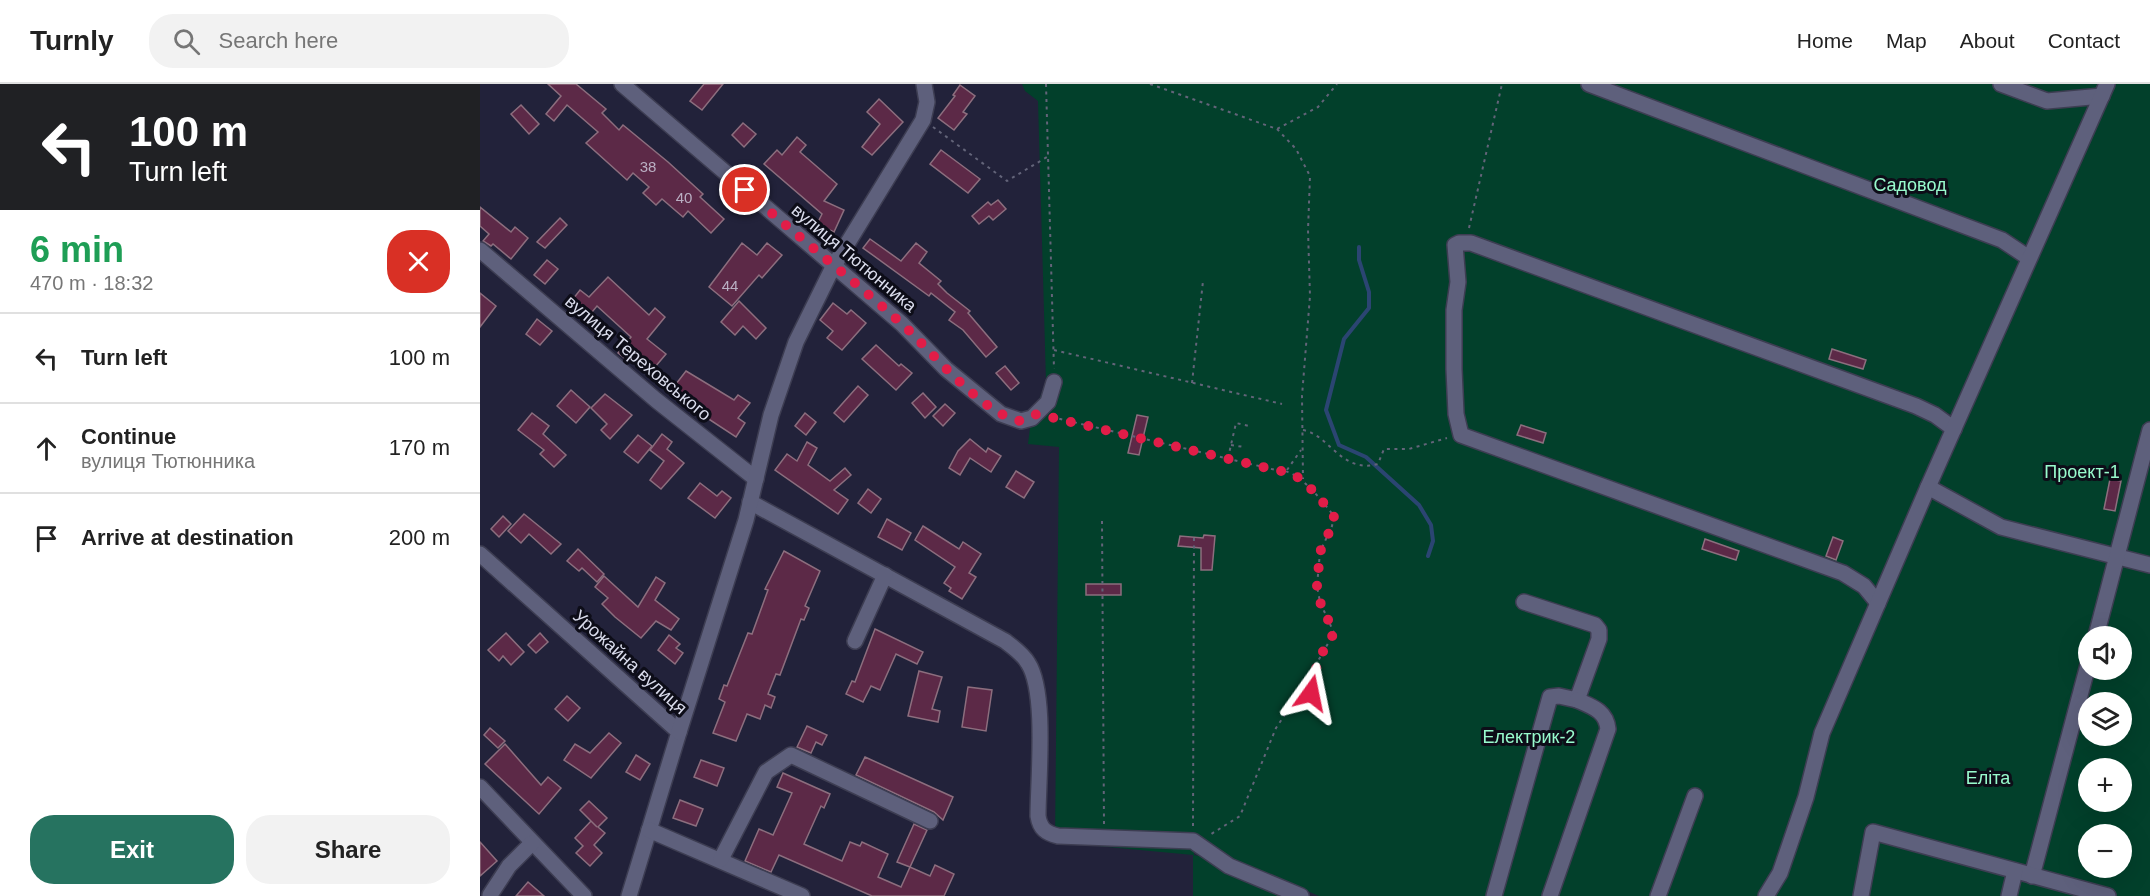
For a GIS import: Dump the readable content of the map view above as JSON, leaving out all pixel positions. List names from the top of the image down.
{
  "streets": {
    "street": ["вулиця Тютюнника", "вулиця Тереховського", "Урожайна вулиця"]
  },
  "parks": [
    "Садовод",
    "Проект-1",
    "Електрик-2",
    "Еліта"
  ],
  "house_numbers": ["38", "40", "44"],
  "page": {
    "header": "Turnly",
    "search": "Search here",
    "nav": [
      "Home",
      "Map",
      "About",
      "Contact"
    ],
    "turn": ["100 m", "Turn left"],
    "heading": ["6 min", "470 m · 18:32"],
    "list": [
      {
        "name": "Turn left",
        "value": "100 m"
      },
      {
        "name": "Continue",
        "note": "вулиця Тютюнника",
        "value": "170 m"
      },
      {
        "name": "Arrive at destination",
        "value": "200 m"
      }
    ],
    "map_buttons": ["+", "−"],
    "buttons": ["Exit", "Share"]
  }
}
